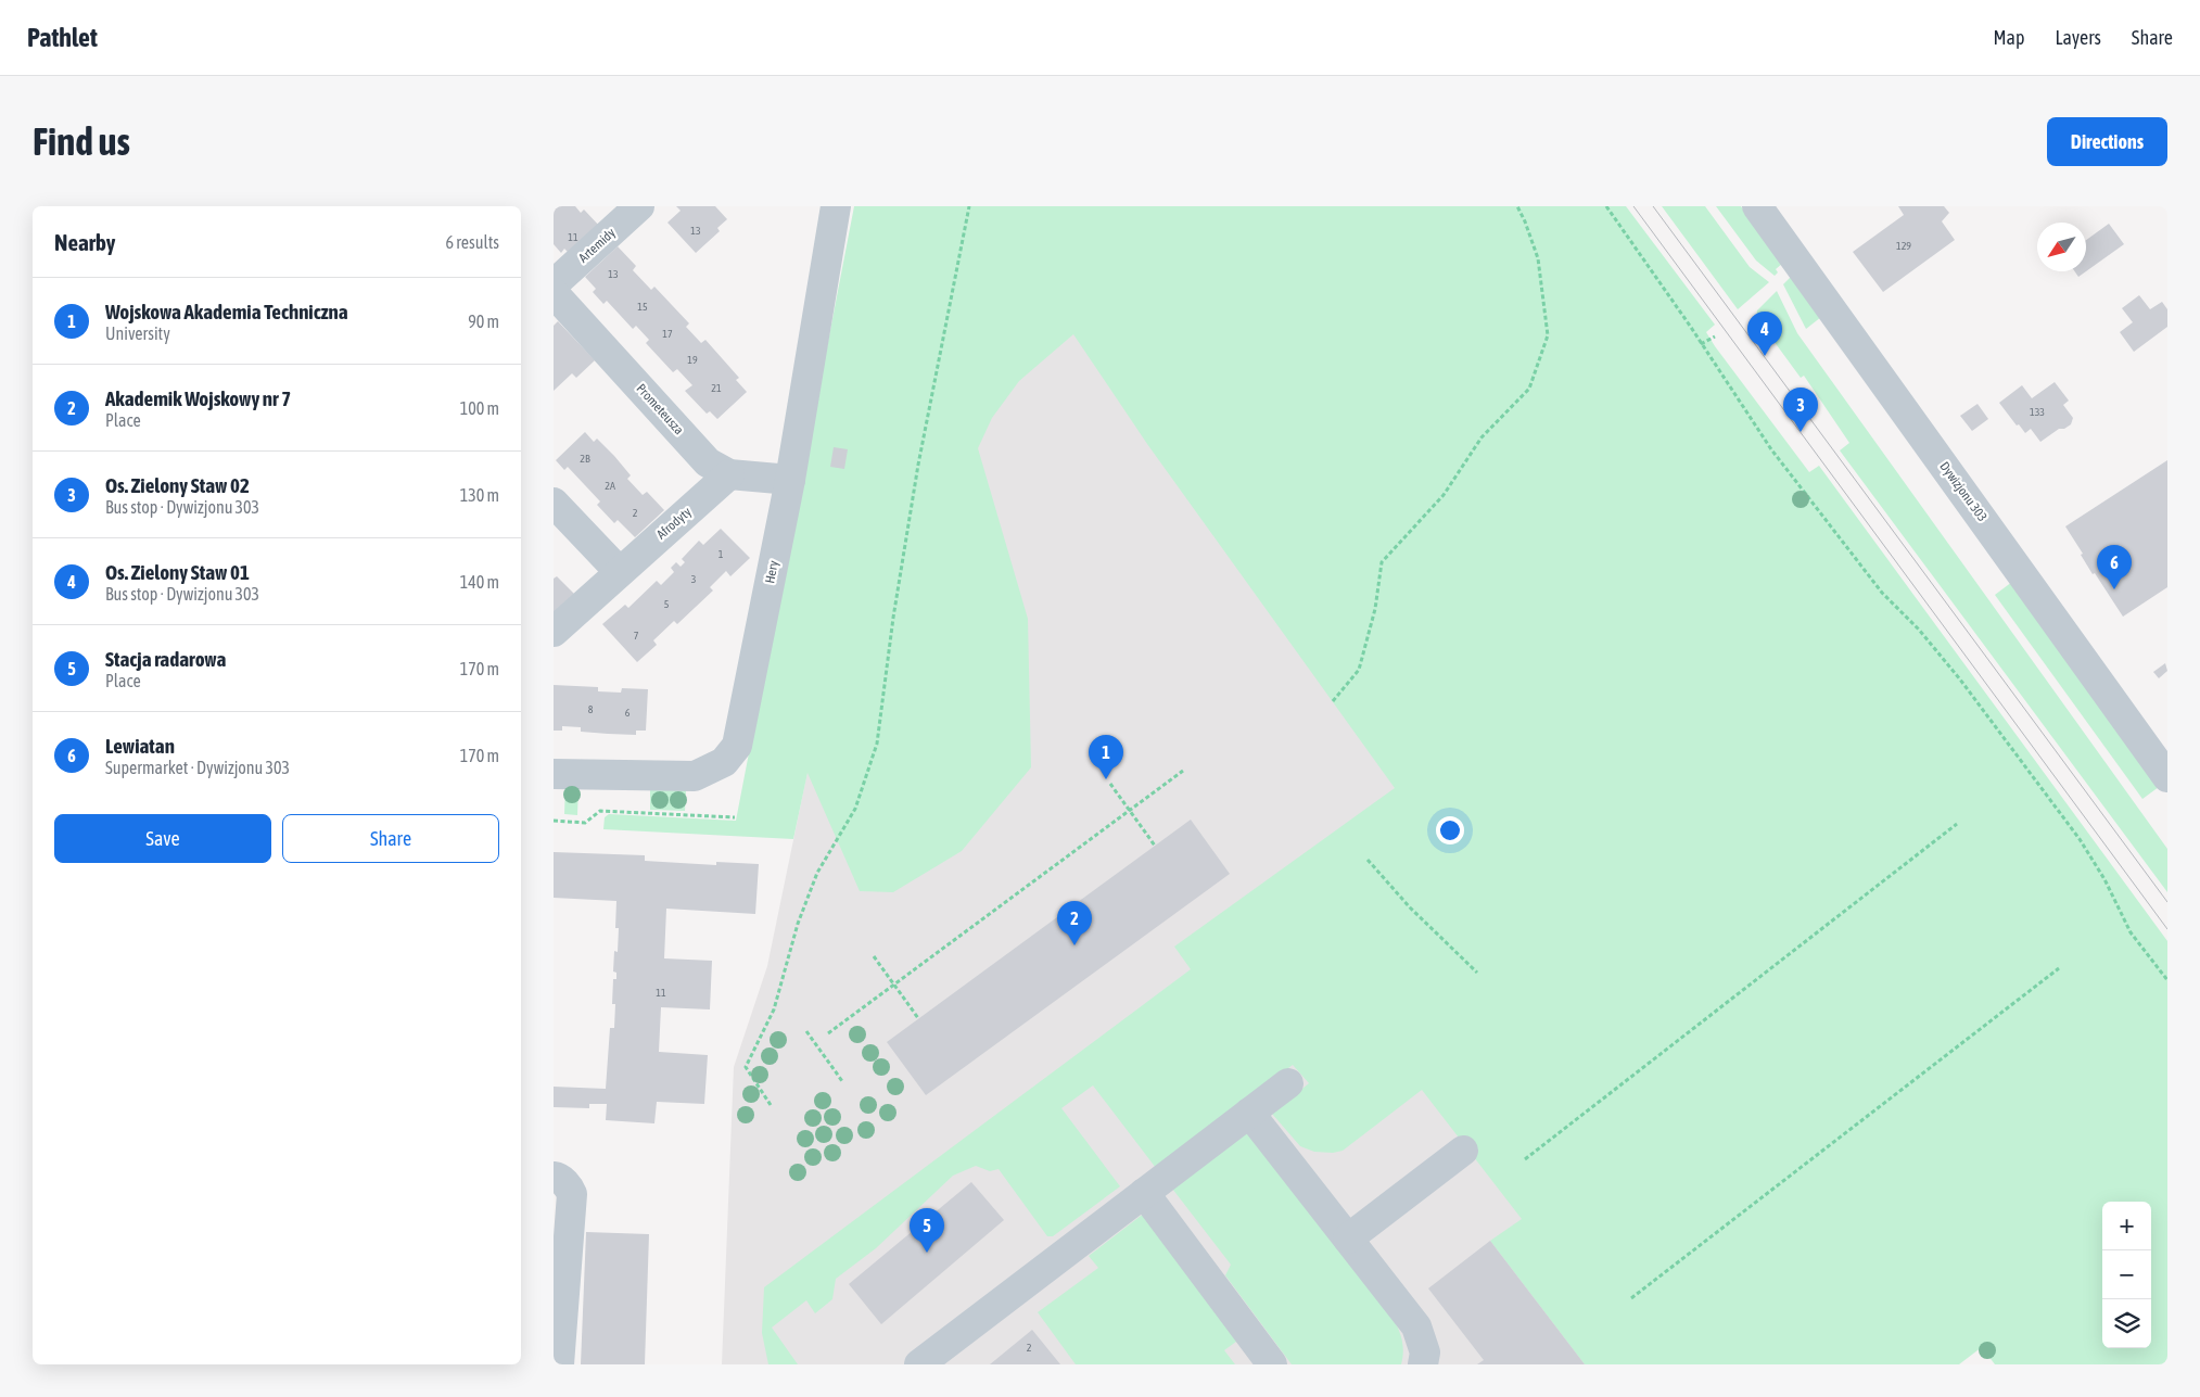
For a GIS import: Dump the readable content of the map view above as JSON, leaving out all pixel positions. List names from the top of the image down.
{
  "streets": {
    "street": [
      "Artemidy",
      "Prometeusza",
      "Dywizjonu 303",
      "Afrodyty",
      "Hery"
    ]
  },
  "crossings": [
    ["Prometeusza", "Afrodyty"],
    ["Prometeusza", "Hery"]
  ],
  "house_numbers": [
    "13",
    "11",
    "129",
    "13",
    "15",
    "17",
    "19",
    "21",
    "133",
    "2B",
    "2A",
    "2",
    "1",
    "3",
    "5",
    "7",
    "8",
    "6",
    "11",
    "2"
  ],
  "north": "bottom left",
  "page": {
    "header": "Pathlet",
    "nav": ["Map", "Layers", "Share"],
    "buttons": [
      "Directions",
      ["Save", "Share"]
    ],
    "title": "Find us",
    "heading": ["Nearby", "6 results"],
    "list": [
      {
        "mark": "1",
        "name": "Wojskowa Akademia Techniczna",
        "note": "University",
        "value": "90 m"
      },
      {
        "mark": "2",
        "name": "Akademik Wojskowy nr 7",
        "note": "Place",
        "value": "100 m"
      },
      {
        "mark": "3",
        "name": "Os. Zielony Staw 02",
        "note": "Bus stop · Dywizjonu 303",
        "value": "130 m"
      },
      {
        "mark": "4",
        "name": "Os. Zielony Staw 01",
        "note": "Bus stop · Dywizjonu 303",
        "value": "140 m"
      },
      {
        "mark": "5",
        "name": "Stacja radarowa",
        "note": "Place",
        "value": "170 m"
      },
      {
        "mark": "6",
        "name": "Lewiatan",
        "note": "Supermarket · Dywizjonu 303",
        "value": "170 m"
      }
    ],
    "pins": [
      "4",
      "3",
      "6",
      "1",
      "2",
      "5"
    ],
    "map_buttons": ["+", "−"]
  }
}
